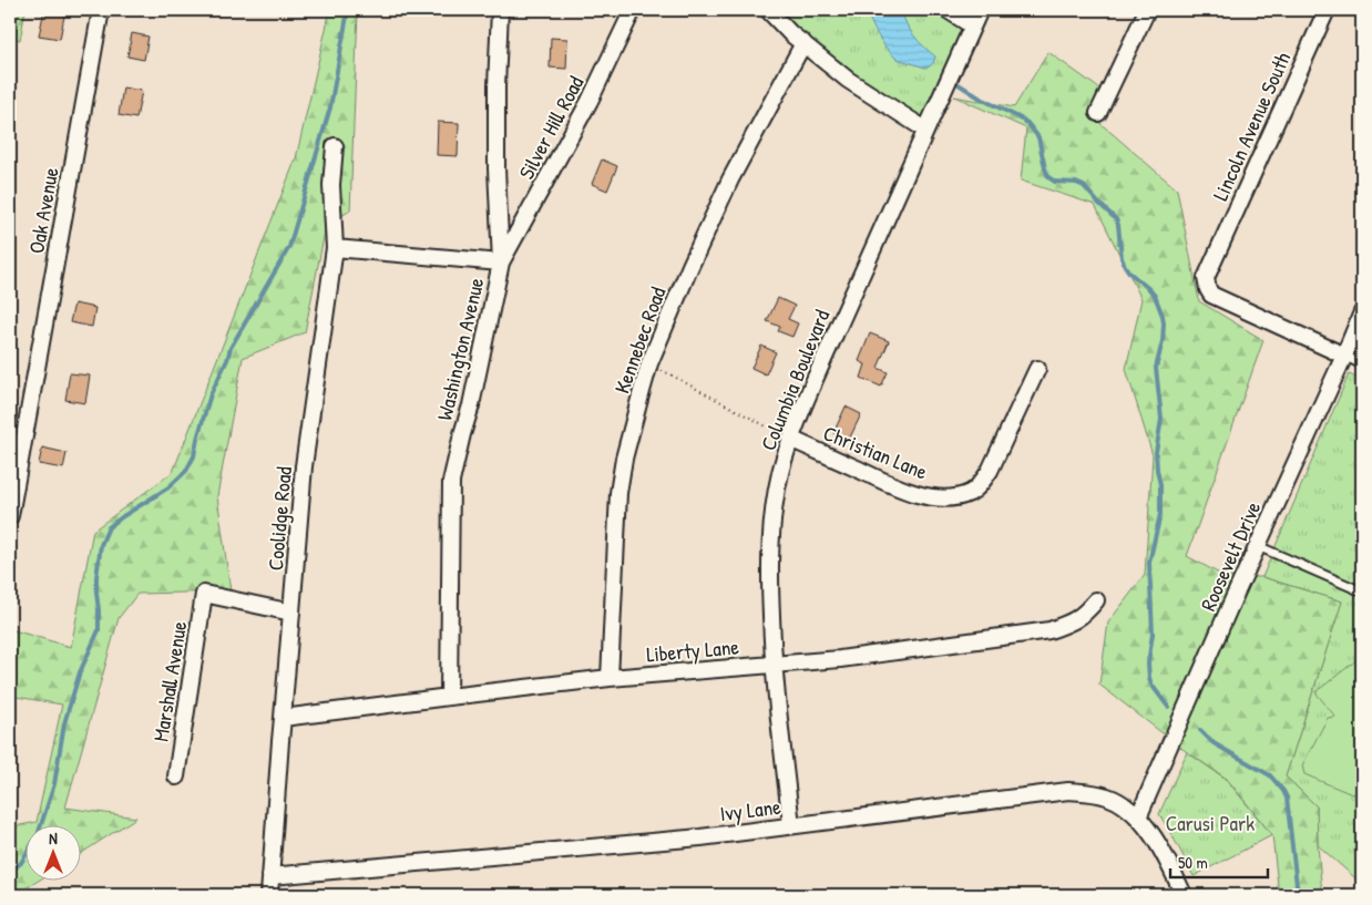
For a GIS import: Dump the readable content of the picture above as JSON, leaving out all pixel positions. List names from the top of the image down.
{
  "streets": {
    "street": [
      "Lincoln Avenue South",
      "Silver Hill Road",
      "Oak Avenue",
      "Kennebec Road",
      "Washington Avenue",
      "Columbia Boulevard",
      "Christian Lane",
      "Coolidge Road",
      "Roosevelt Drive",
      "Liberty Lane",
      "Marshall Avenue",
      "Ivy Lane"
    ]
  },
  "crossings": [
    ["Lincoln Avenue South", "Roosevelt Drive"],
    ["Silver Hill Road", "Washington Avenue"],
    ["Kennebec Road", "Liberty Lane"],
    ["Washington Avenue", "Liberty Lane"],
    ["Columbia Boulevard", "Christian Lane"],
    ["Columbia Boulevard", "Liberty Lane"],
    ["Columbia Boulevard", "Ivy Lane"],
    ["Coolidge Road", "Liberty Lane"],
    ["Coolidge Road", "Marshall Avenue"],
    ["Coolidge Road", "Ivy Lane"],
    ["Roosevelt Drive", "Ivy Lane"]
  ],
  "parks": ["Carusi Park"],
  "scale_bar": "50 m",
  "north": "top"
}
